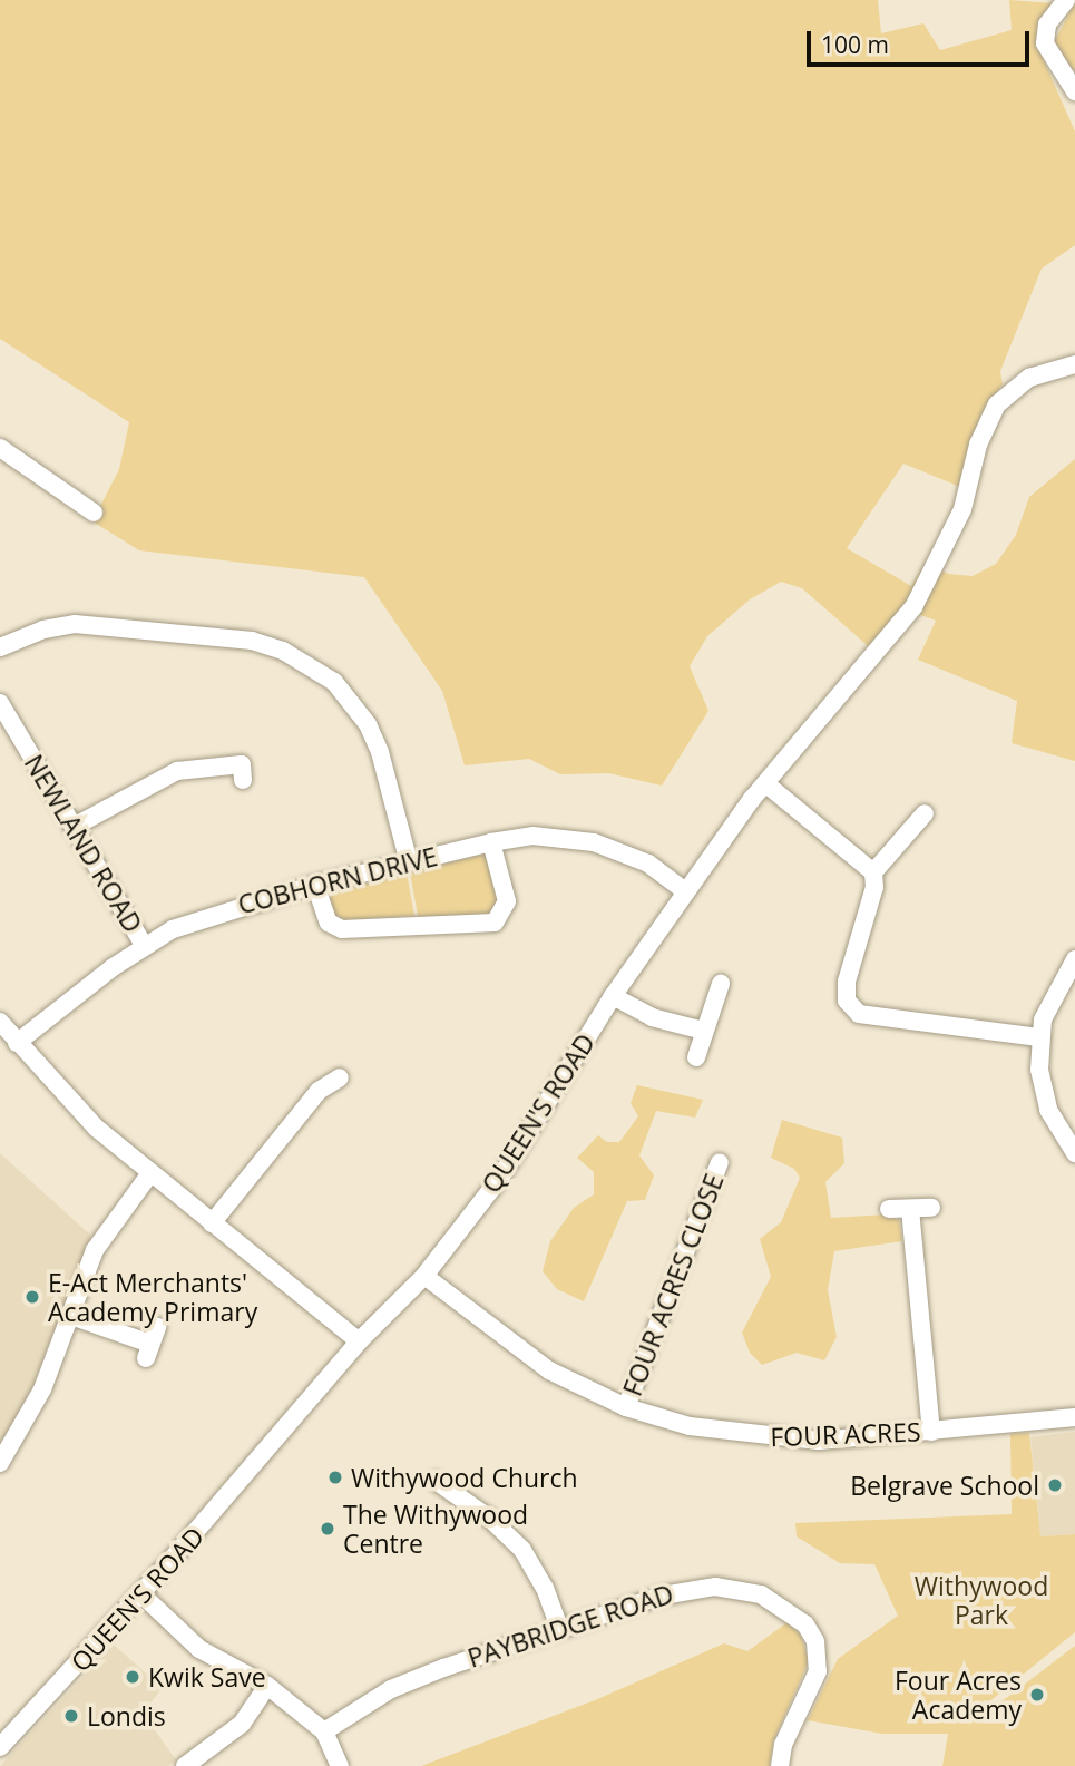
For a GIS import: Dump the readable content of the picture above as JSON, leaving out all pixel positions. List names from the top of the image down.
{
  "streets": {
    "street": [
      "NEWLAND ROAD",
      "COBHORN DRIVE",
      "QUEEN'S ROAD",
      "FOUR ACRES CLOSE",
      "FOUR ACRES",
      "PAYBRIDGE ROAD"
    ]
  },
  "crossings": [
    ["NEWLAND ROAD", "COBHORN DRIVE"],
    ["COBHORN DRIVE", "QUEEN'S ROAD"],
    ["QUEEN'S ROAD", "FOUR ACRES"],
    ["FOUR ACRES CLOSE", "FOUR ACRES"]
  ],
  "parks": ["Withywood Park"],
  "places": [
    "E-Act Merchants' Academy Primary",
    "Withywood Church",
    "Belgrave School",
    "The Withywood Centre",
    "Kwik Save",
    "Four Acres Academy",
    "Londis"
  ],
  "scale_bar": "100 m"
}
